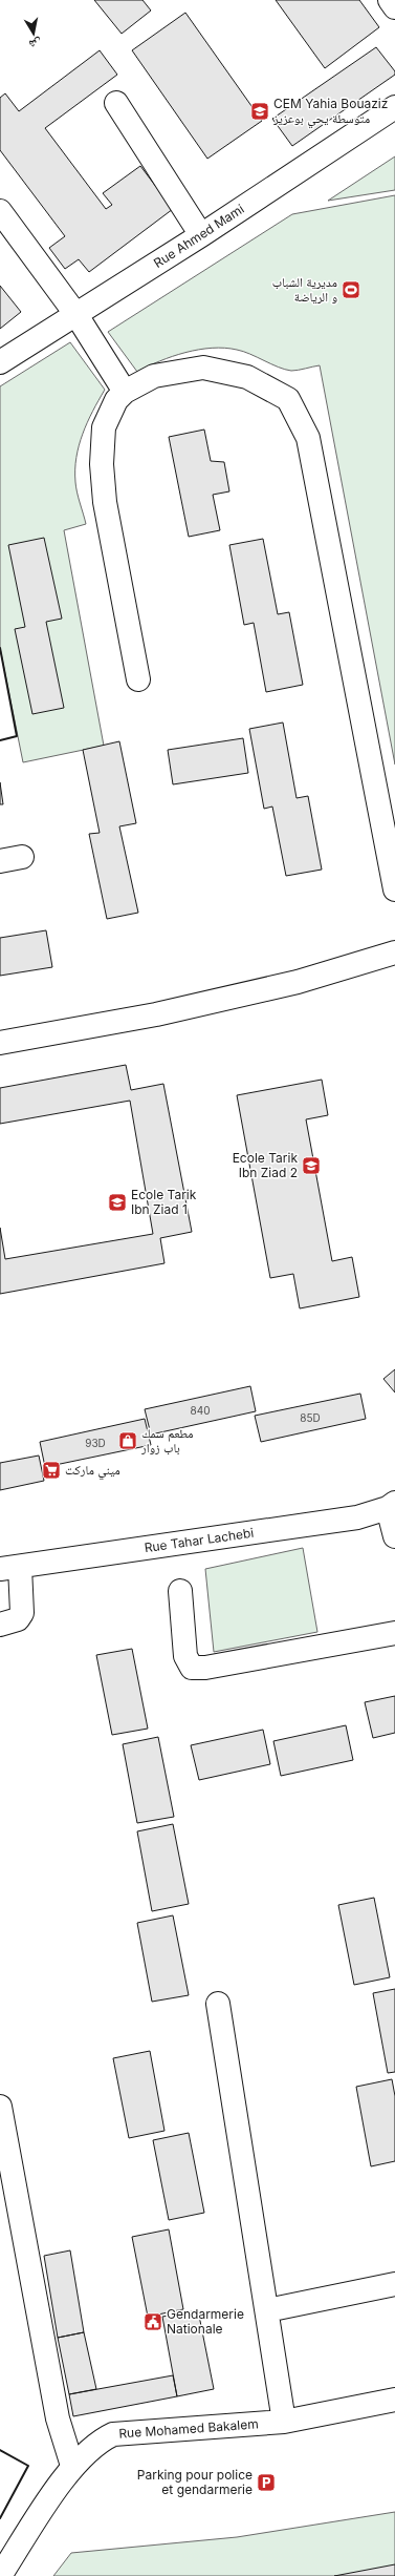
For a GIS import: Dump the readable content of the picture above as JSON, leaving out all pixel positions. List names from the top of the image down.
{
  "streets": {
    "street": ["Rue Ahmed Mami", "Rue Tahar Lachebi", "Rue Mohamed Bakalem"]
  },
  "places": {
    "school or university": ["CEM Yahia Bouaziz متوسطة يحي بوعزيز", "Ecole Tarik Ibn Ziad 2", "Ecole Tarik Ibn Ziad 1"],
    "sports": ["مديرية الشباب و الرياضة"],
    "shop": ["مطعم سمك باب زوار"],
    "supermarket": ["ميني ماركت"],
    "public building": ["Gendarmerie Nationale"],
    "parking": ["Parking pour police et gendarmerie"]
  },
  "house_numbers": ["840", "85D", "93D"],
  "north": "bottom"
}
